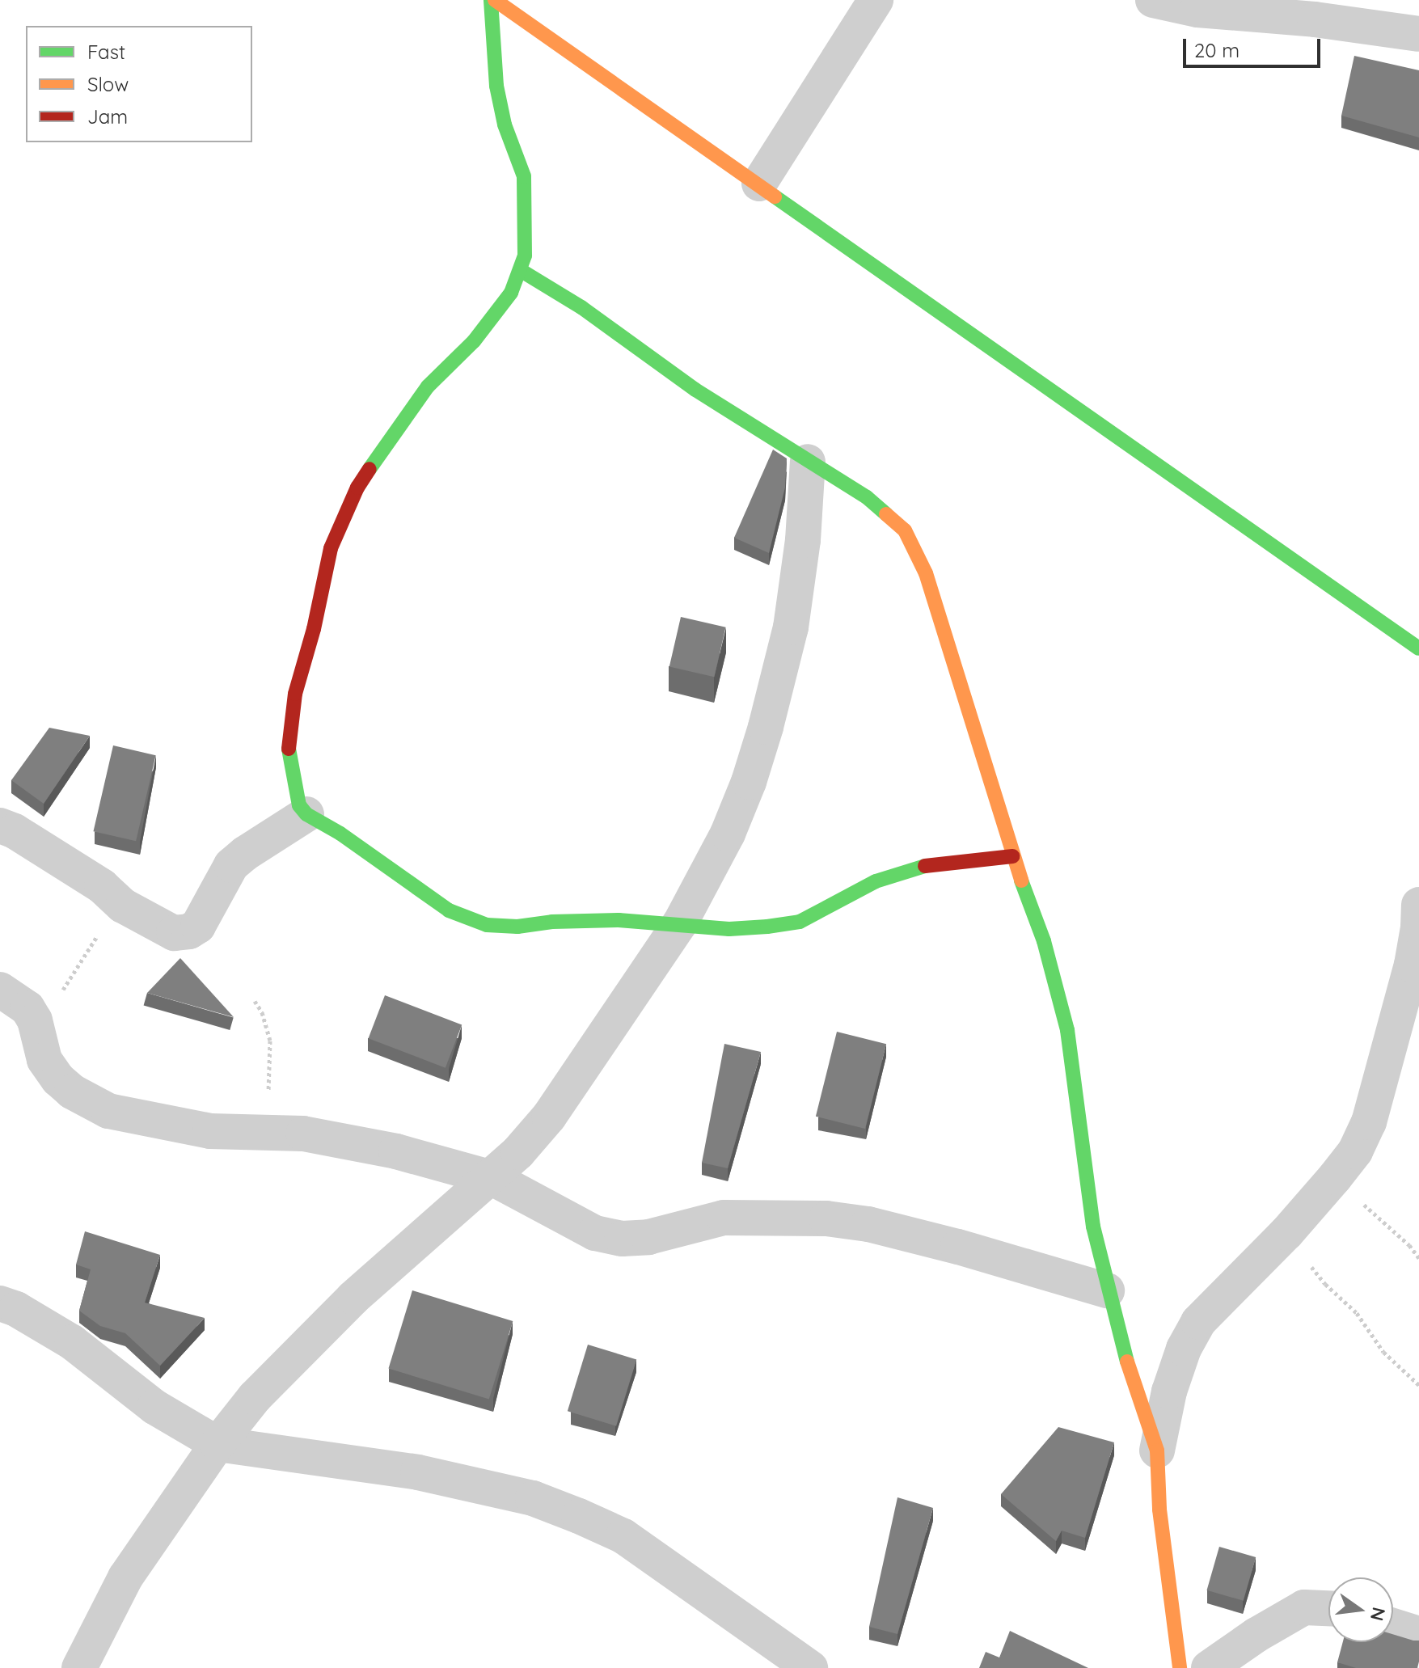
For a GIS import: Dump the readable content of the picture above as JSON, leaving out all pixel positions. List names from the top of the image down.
{
  "legend": ["Fast", "Slow", "Jam"],
  "scale_bar": "20 m",
  "north": "right"
}
